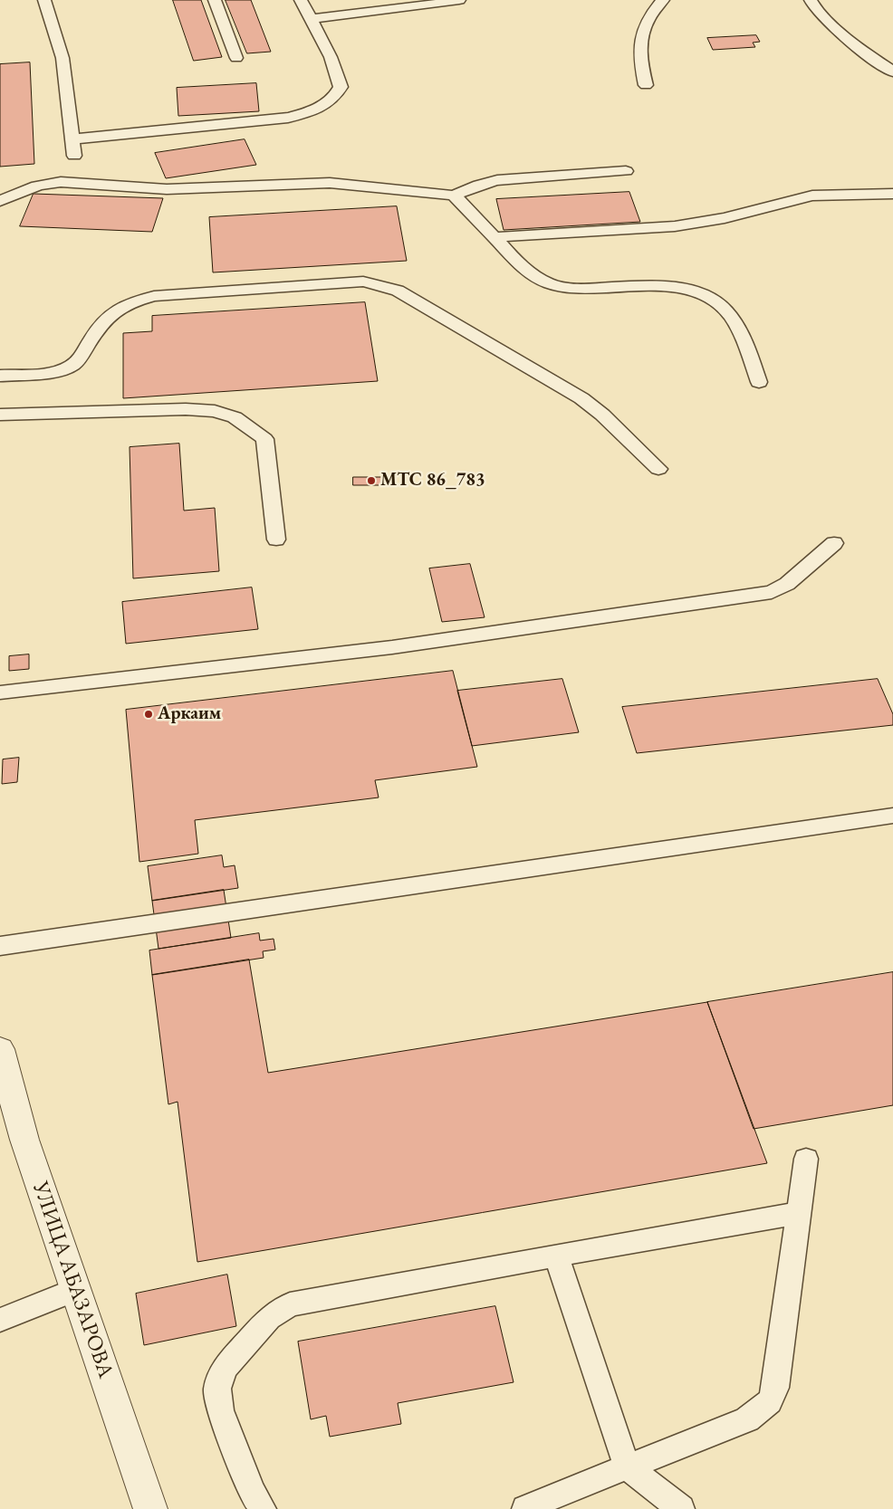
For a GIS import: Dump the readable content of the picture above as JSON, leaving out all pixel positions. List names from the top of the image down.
{
  "streets": {
    "street": ["УЛИЦА АБАЗАРОВА"]
  },
  "places": ["МТС 86_783", "Аркаим"]
}
